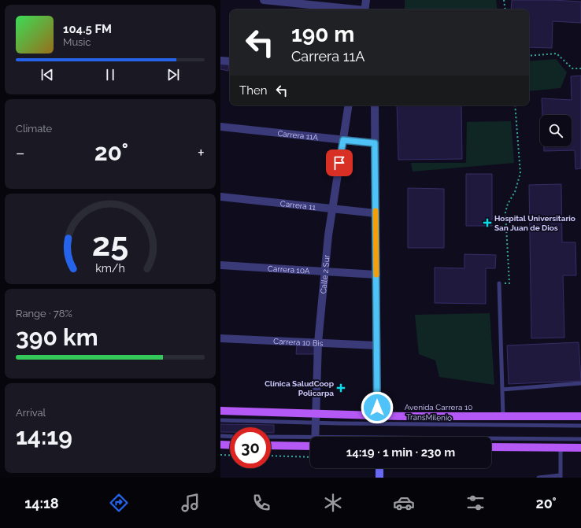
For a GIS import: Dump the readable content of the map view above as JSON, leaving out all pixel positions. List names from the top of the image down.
{
  "streets": {
    "main road": ["Avenida Carrera 10"],
    "street": [
      "Carrera 11A",
      "Carrera 11",
      "Carrera 10A",
      "Calle 2 Sur",
      "Carrera 10 Bis"
    ],
    "lane": ["TransMilenio"]
  },
  "crossings": [
    ["Carrera 11A", "Calle 2 Sur"],
    ["Carrera 11", "Calle 2 Sur"],
    ["Carrera 10A", "Calle 2 Sur"],
    ["Calle 2 Sur", "Carrera 10 Bis"],
    ["Calle 2 Sur", "Avenida Carrera 10"],
    ["Calle 2 Sur", "TransMilenio"]
  ],
  "places": {
    "health": ["Hospital Universitario San Juan de Dios", "Clínica SaludCoop Policarpa"]
  },
  "page": {
    "turn": ["190 m", "Carrera 11A"],
    "song": ["104.5 FM", "Music"],
    "then": "Then",
    "tile": [
      "Climate",
      ["Range · 78%", "390 km"],
      ["Arrival", "14:19"]
    ],
    "heat": ["−", "20°", "+"],
    "limit": "30",
    "trip": "14:19 · 1 min · 230 m",
    "tabs": ["14:18", "20°"],
    "gauge": ["25", "km/h"]
  }
}
